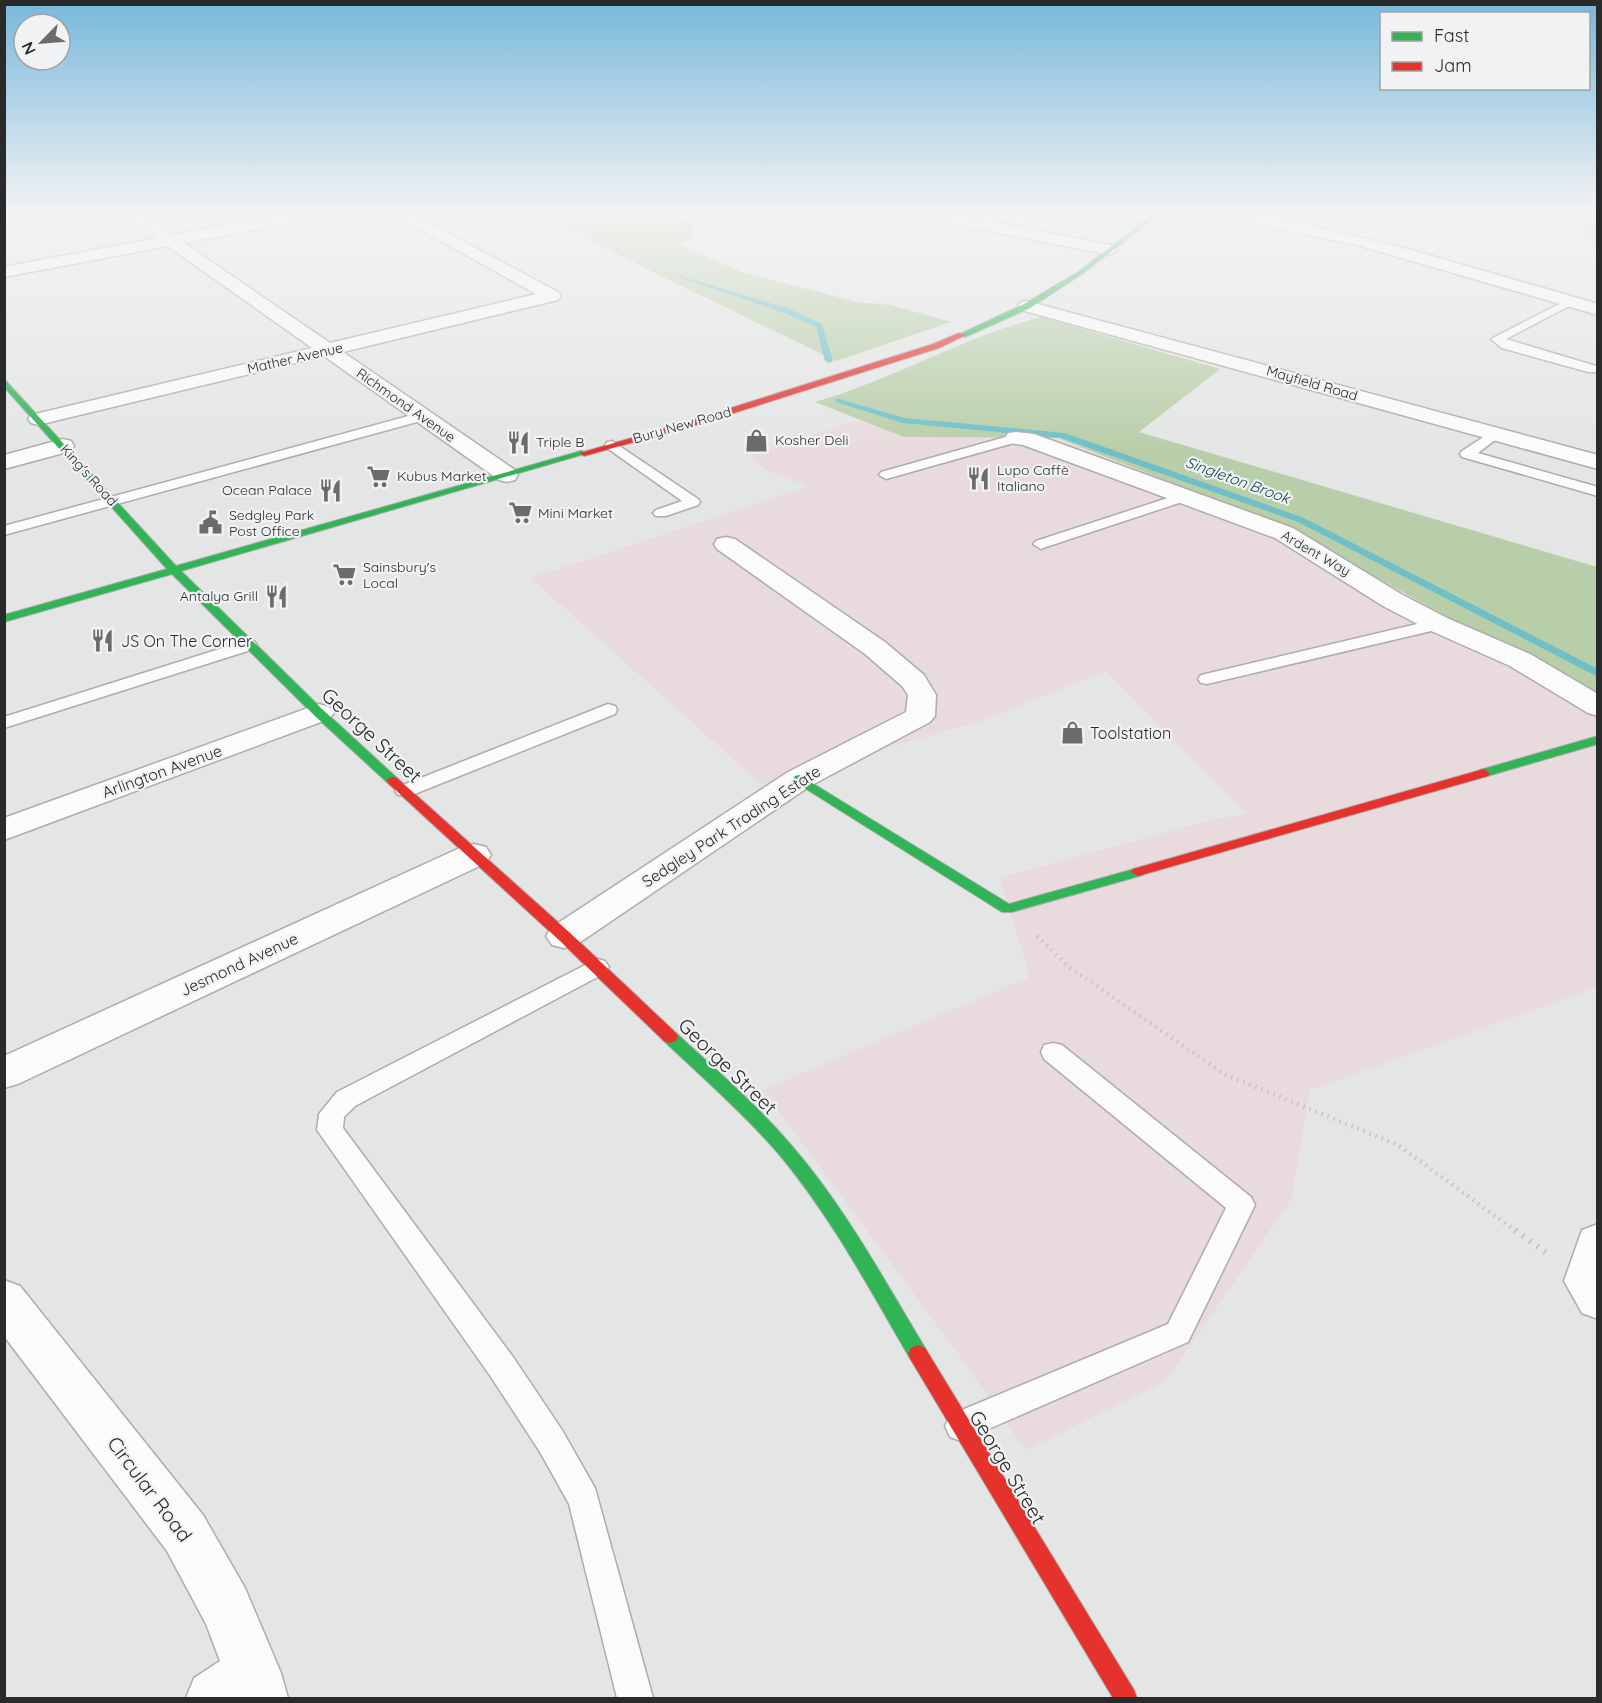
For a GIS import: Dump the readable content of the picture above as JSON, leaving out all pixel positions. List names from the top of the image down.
{
  "streets": {
    "main road": ["Bury New Road", "King's Road", "George Street"],
    "street": [
      "Mather Avenue",
      "Mayfield Road",
      "Richmond Avenue",
      "Ardent Way",
      "Arlington Avenue",
      "Sedgley Park Trading Estate",
      "Jesmond Avenue",
      "Circular Road"
    ]
  },
  "crossings": [
    ["Mather Avenue", "Richmond Avenue"],
    ["Mather Avenue", "King's Road"],
    ["Mayfield Road", "Bury New Road"],
    ["Richmond Avenue", "Bury New Road"],
    ["Bury New Road", "King's Road"],
    ["Bury New Road", "George Street"],
    ["King's Road", "George Street"],
    ["George Street", "Arlington Avenue"],
    ["George Street", "Sedgley Park Trading Estate"],
    ["George Street", "Jesmond Avenue"]
  ],
  "water": ["Singleton Brook"],
  "places": {
    "shop": ["Kosher Deli", "Toolstation"],
    "restaurant": [
      "Triple B",
      "Lupo Caffè Italiano",
      "Ocean Palace",
      "Antalya Grill",
      "JS On The Corner"
    ],
    "supermarket": ["Kubus Market", "Mini Market", "Sainsbury's Local"],
    "public building": ["Sedgley Park Post Office"]
  },
  "legend": ["Fast", "Jam"],
  "north": "bottom left"
}
